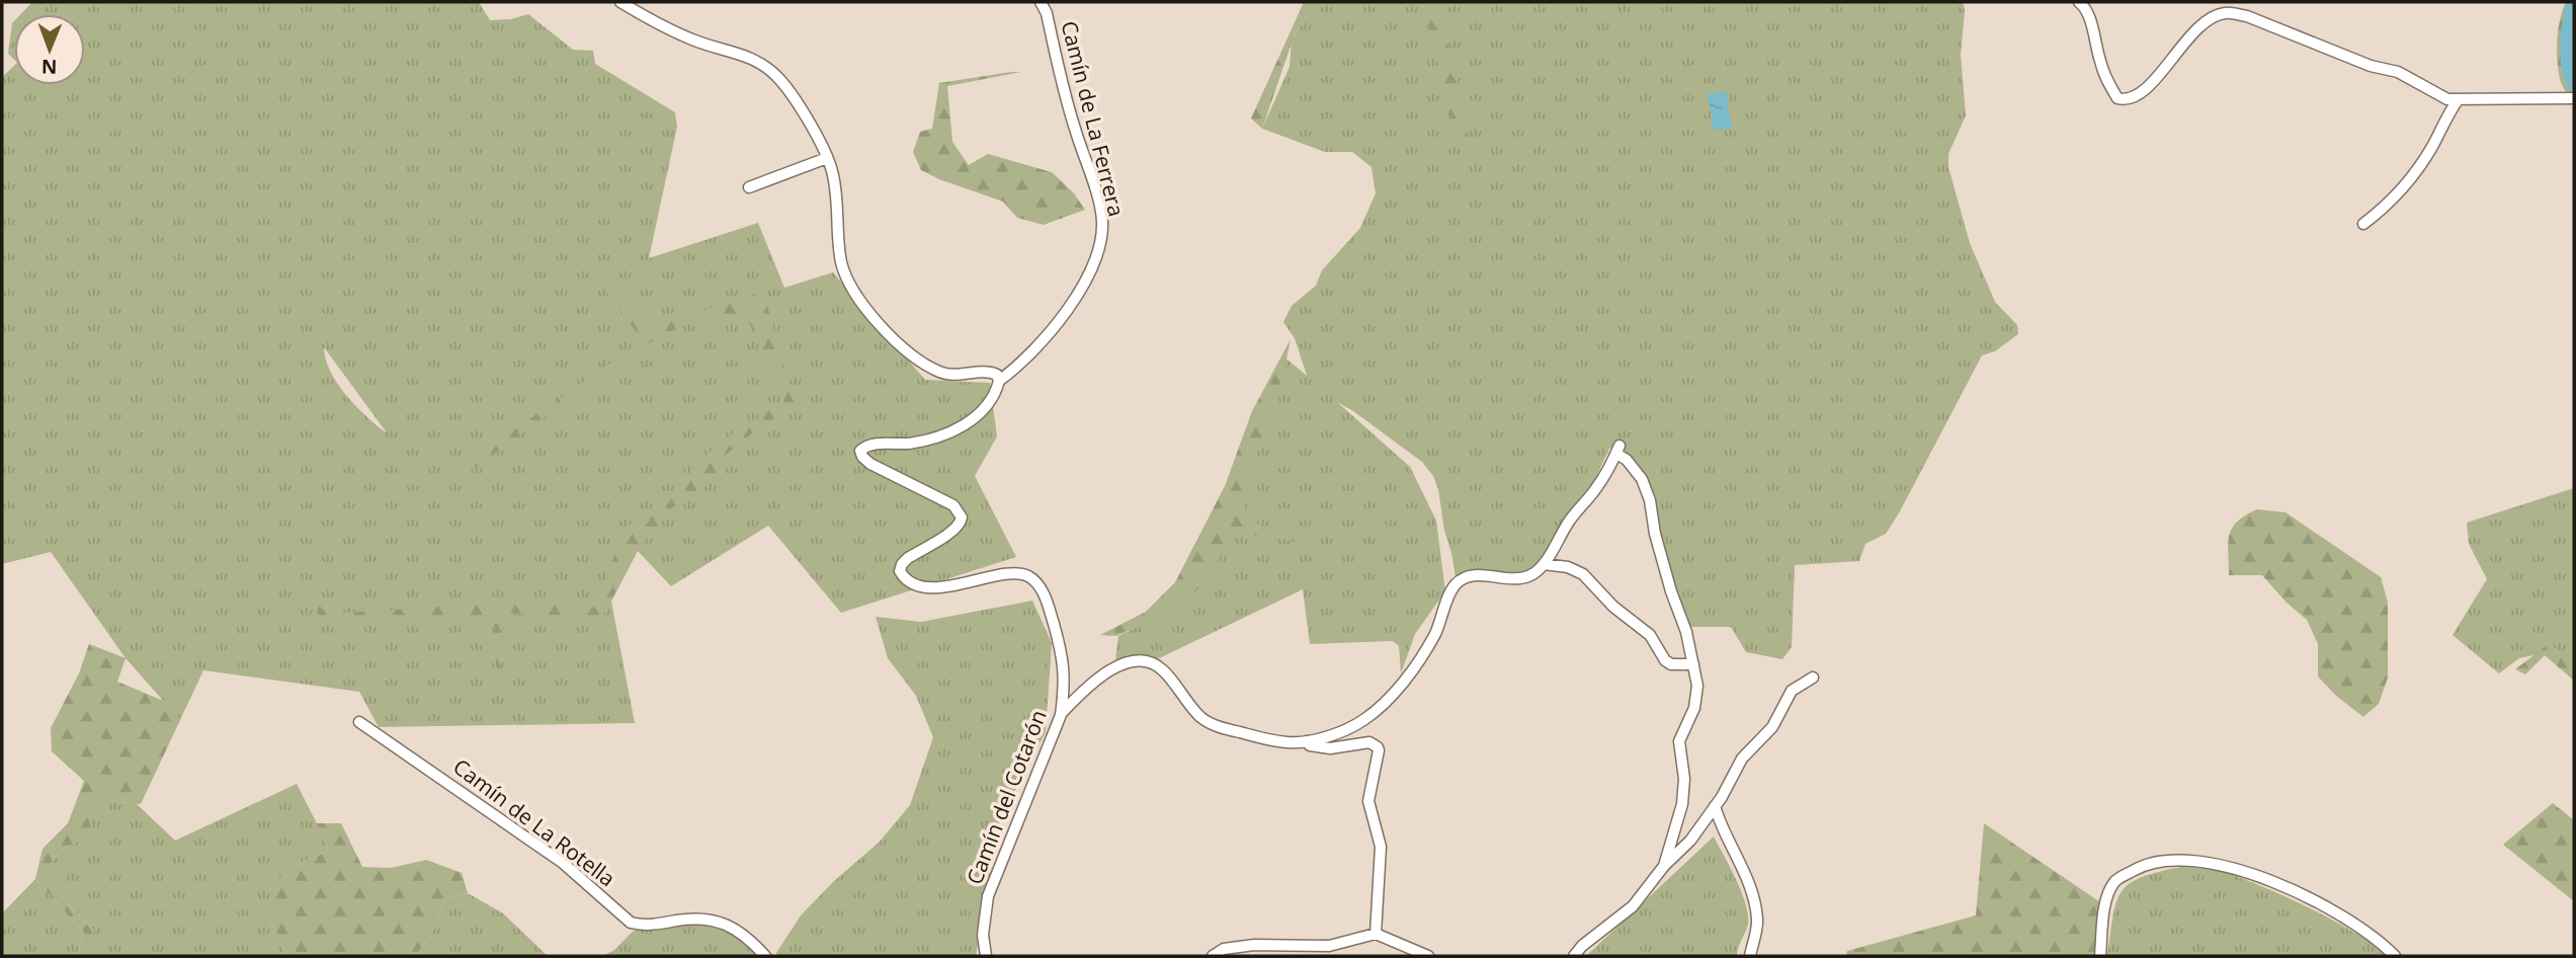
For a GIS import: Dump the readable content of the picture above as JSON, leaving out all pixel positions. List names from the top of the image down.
{
  "streets": {
    "street": ["Camín de La Ferrera", "Camín del Cotarón", "Camín de La Rotella"]
  },
  "crossings": [
    ["Camín de La Ferrera", "Camín del Cotarón"]
  ],
  "north": "bottom"
}
